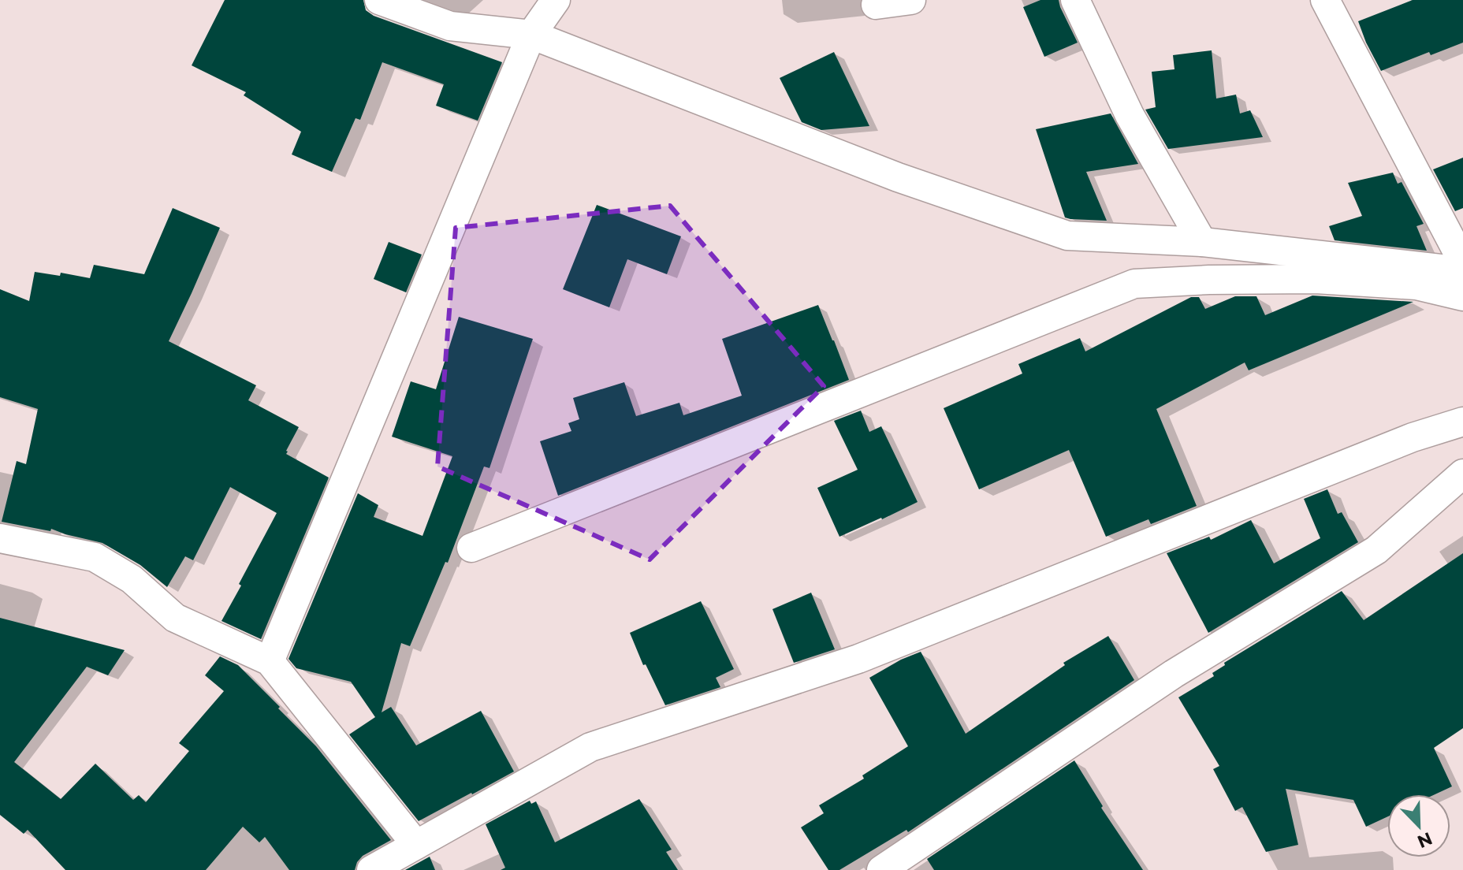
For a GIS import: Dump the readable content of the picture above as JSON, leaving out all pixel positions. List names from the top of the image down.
{
  "north": "bottom right"
}
